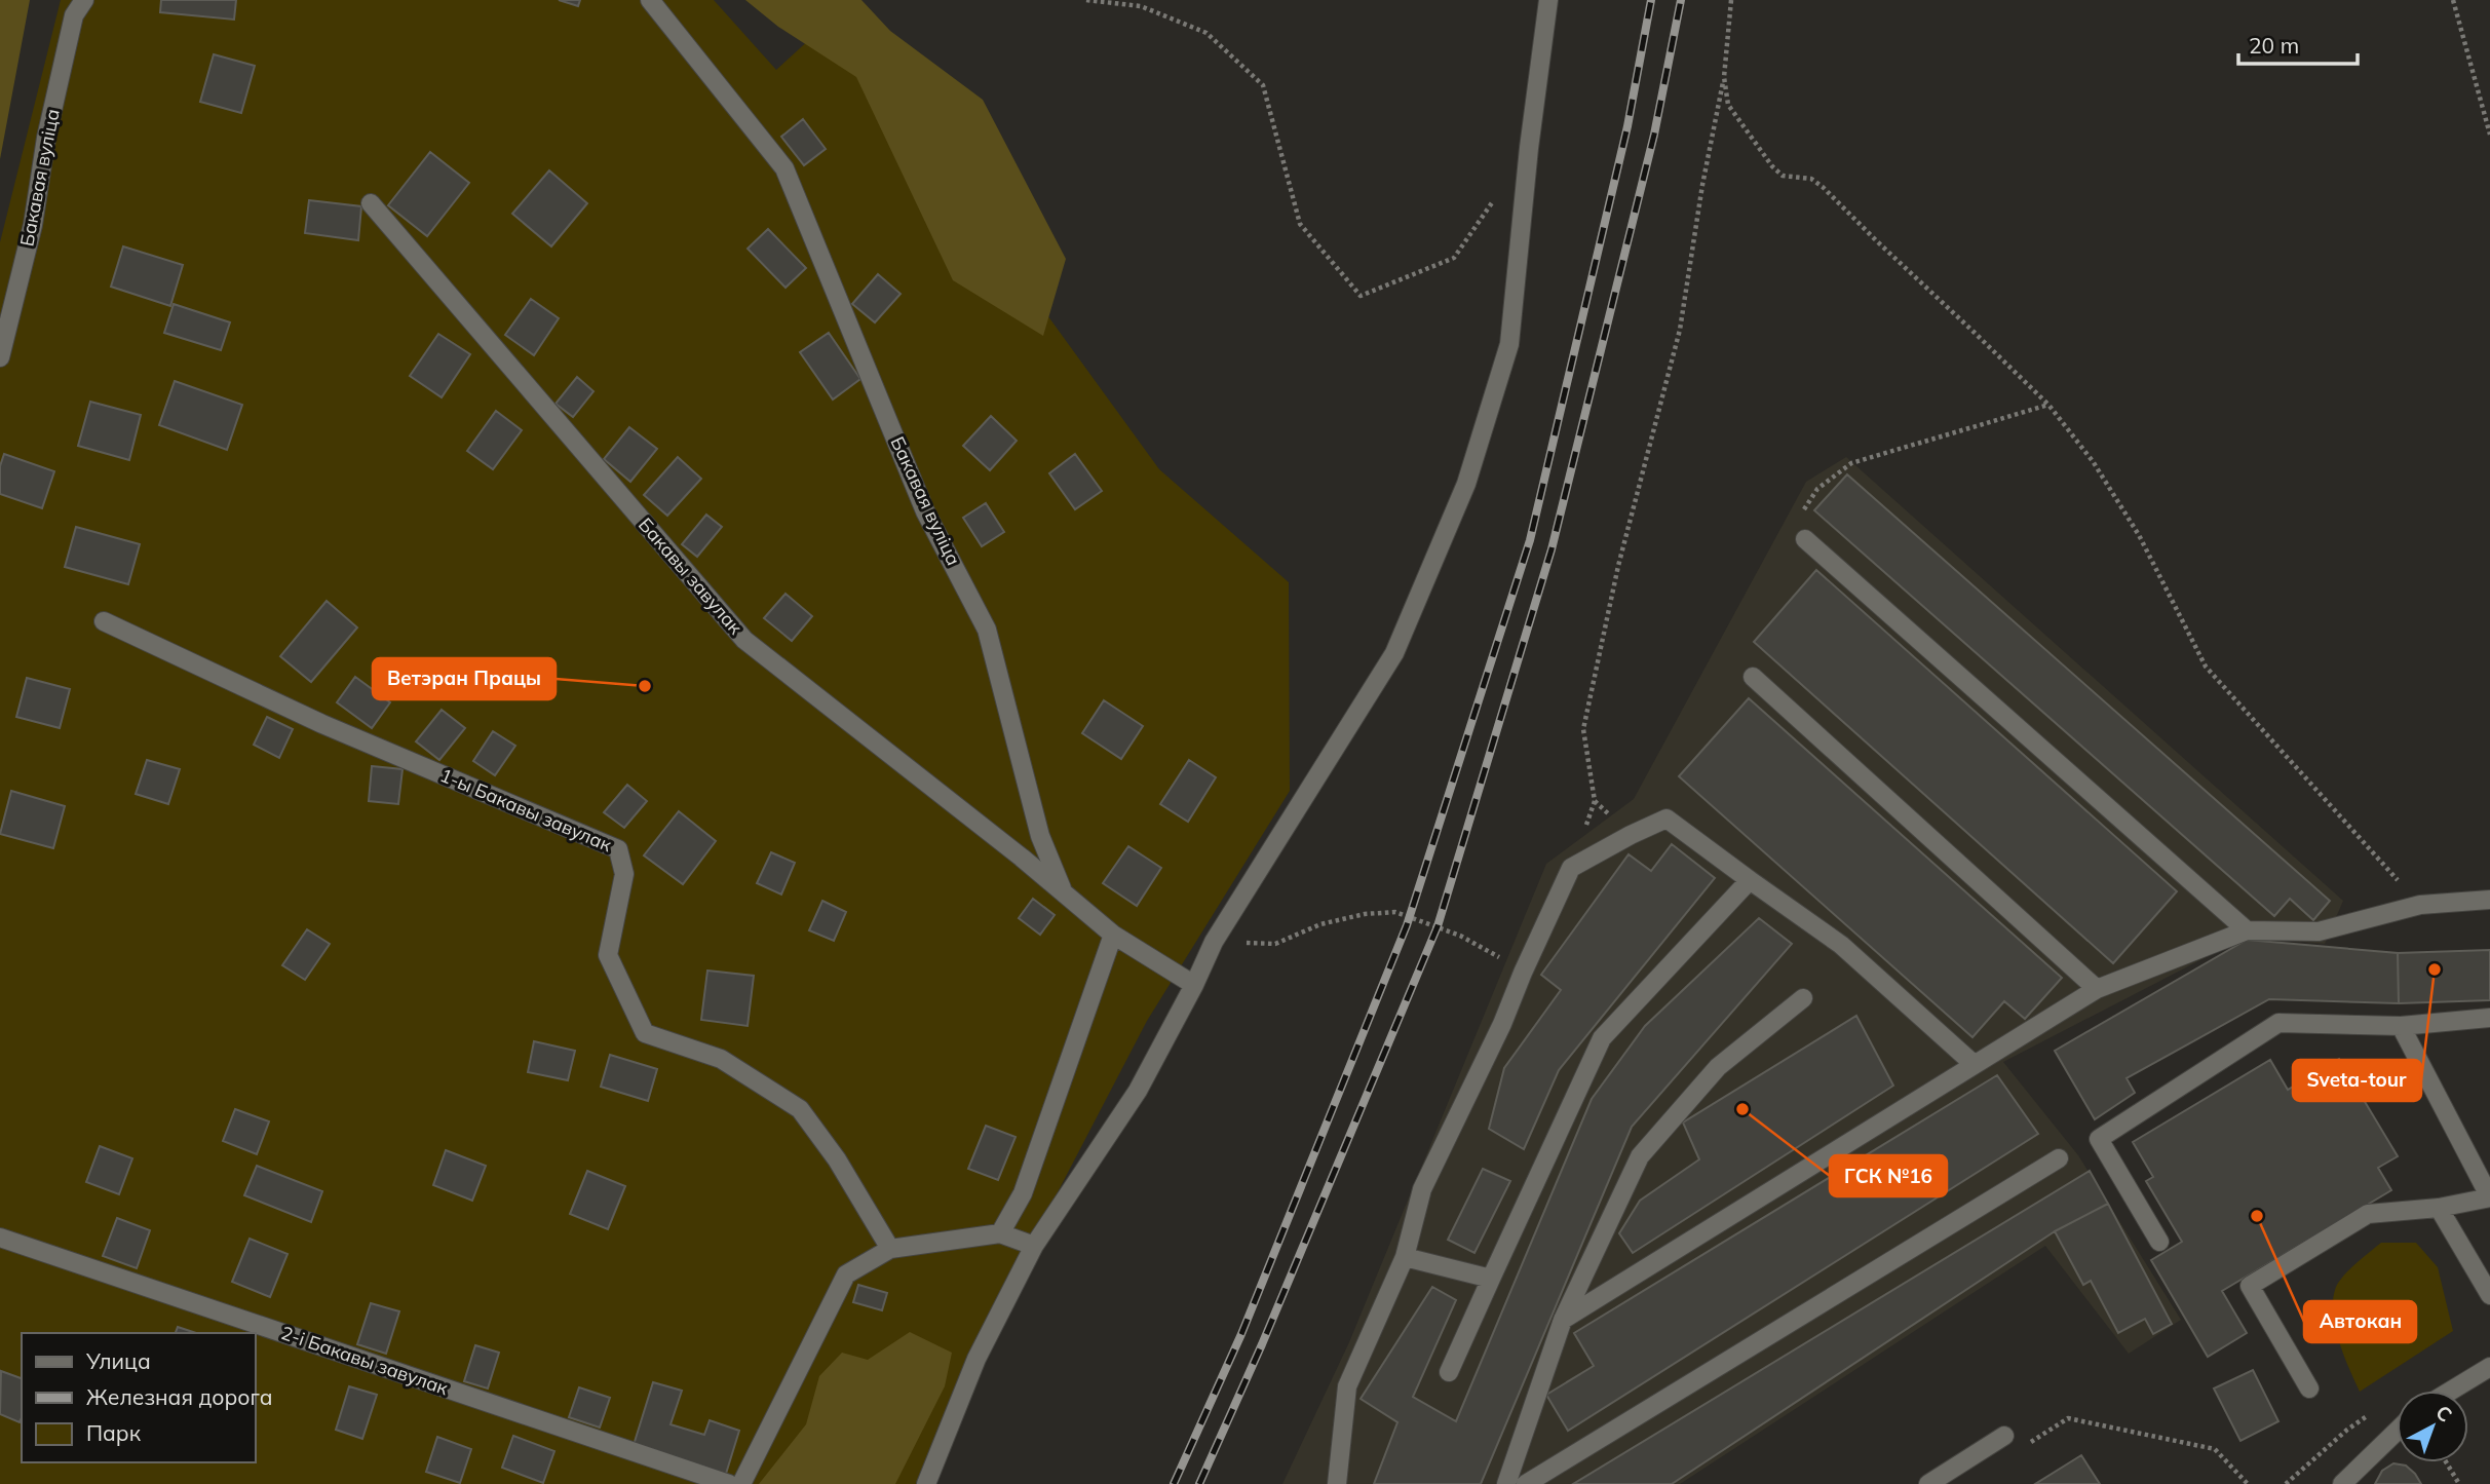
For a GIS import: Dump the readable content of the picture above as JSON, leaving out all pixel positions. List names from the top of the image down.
{
  "streets": {
    "street": [
      "Бакавая вуліца",
      "Бакавы завулак",
      "1-ы Бакавы завулак",
      "2-і Бакавы завулак"
    ]
  },
  "crossings": [
    ["Бакавая вуліца", "Бакавы завулак"]
  ],
  "places": [
    "Ветэран Працы",
    "Sveta-tour",
    "ГСК №16",
    "Автокан"
  ],
  "legend": ["Улица", "Железная дорога", "Парк"],
  "scale_bar": "20 m",
  "north": "top right"
}
